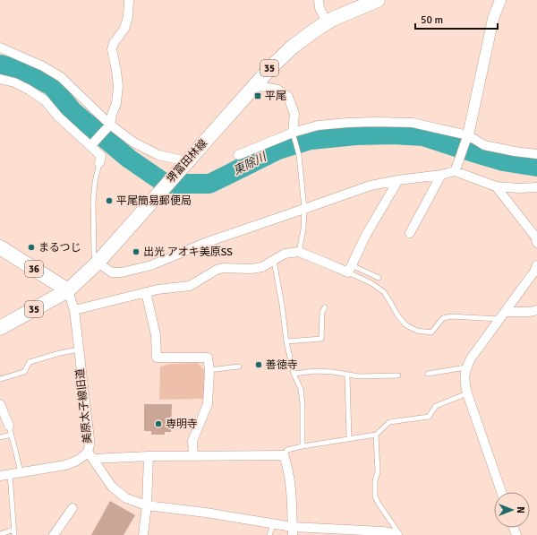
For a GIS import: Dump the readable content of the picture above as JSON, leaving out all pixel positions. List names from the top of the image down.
{
  "streets": {
    "main road": ["35", "堺富田林線", "36"],
    "street": ["美原太子線旧道"]
  },
  "crossings": [
    ["堺富田林線", "36"],
    ["堺富田林線", "美原太子線旧道"],
    ["36", "美原太子線旧道"]
  ],
  "water": ["東除川"],
  "places": {
    "transit": ["平尾"],
    "other": [
      "平尾簡易郵便局",
      "まるつじ",
      "出光 アオキ美原SS",
      "善徳寺",
      "専明寺"
    ]
  },
  "scale_bar": "50 m",
  "north": "right"
}
